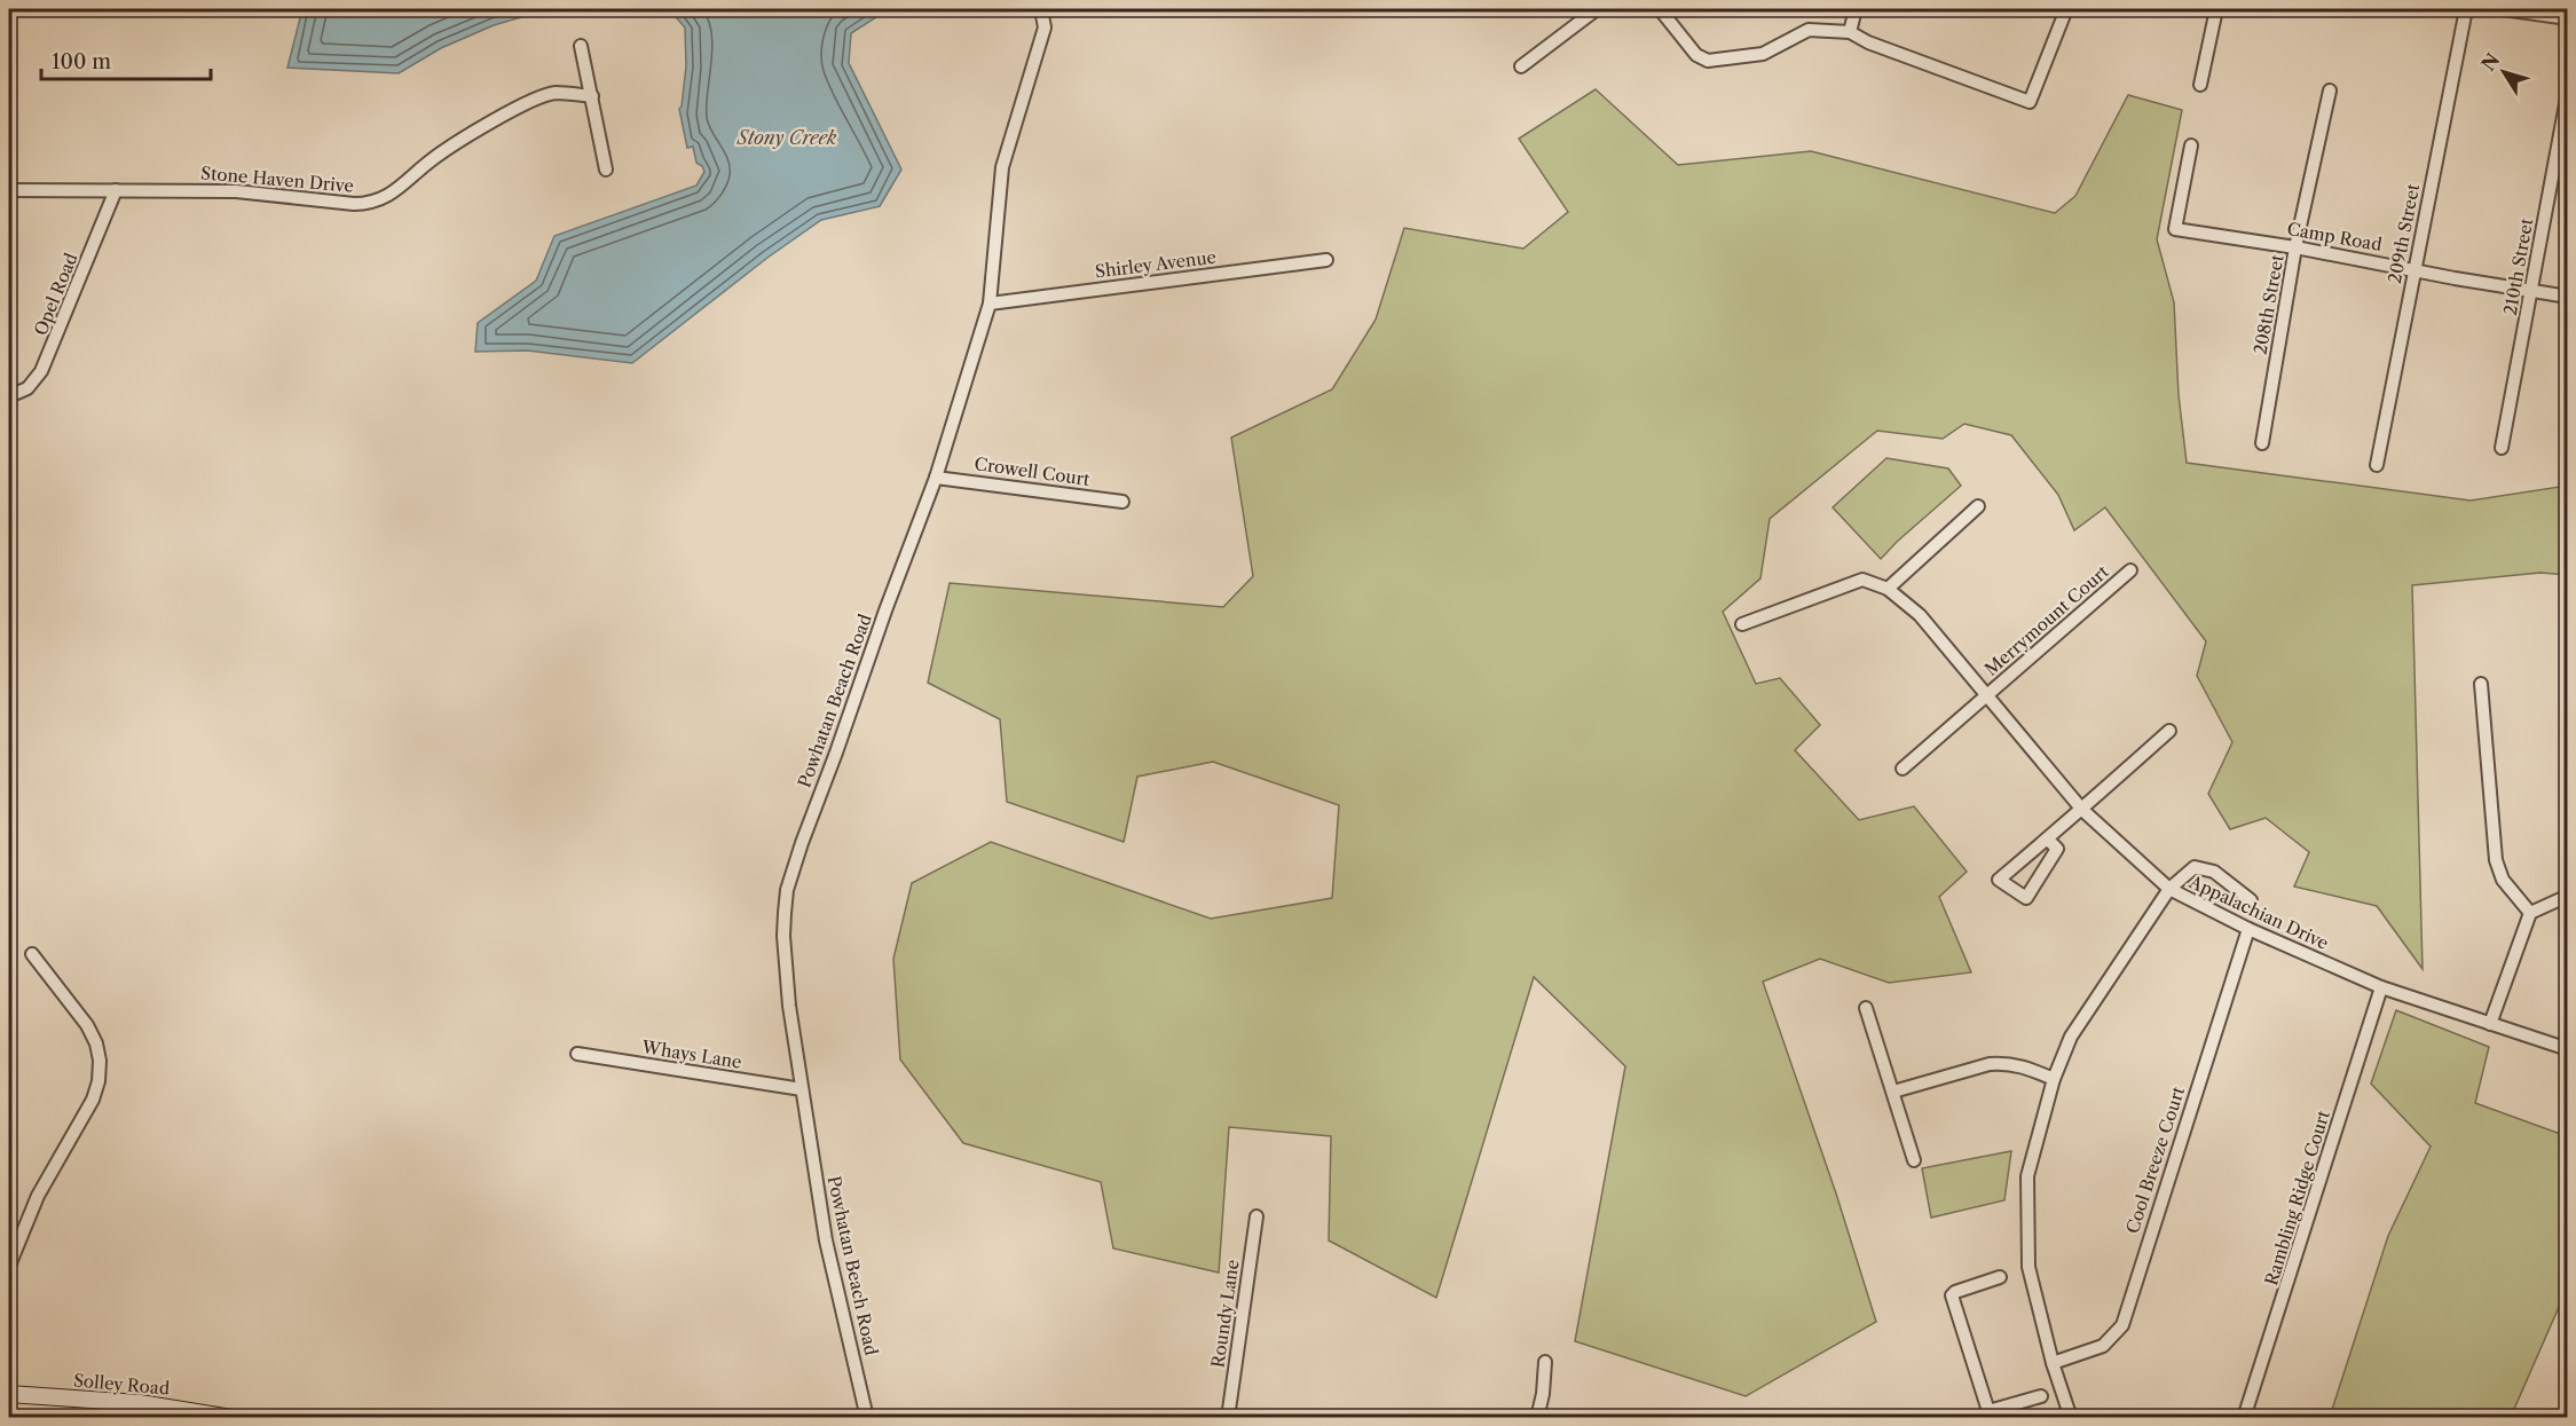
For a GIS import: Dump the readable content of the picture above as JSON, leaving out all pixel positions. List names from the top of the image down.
{
  "streets": {
    "main road": ["Solley Road"],
    "street": [
      "Stone Haven Drive",
      "209th Street",
      "Camp Road",
      "Shirley Avenue",
      "210th Street",
      "Opel Road",
      "208th Street",
      "Crowell Court",
      "Merrymount Court",
      "Powhatan Beach Road",
      "Appalachian Drive",
      "Whays Lane",
      "Cool Breeze Court",
      "Rambling Ridge Court",
      "Roundy Lane"
    ]
  },
  "crossings": [
    ["Stone Haven Drive", "Opel Road"],
    ["209th Street", "Camp Road"],
    ["Camp Road", "210th Street"],
    ["Camp Road", "208th Street"],
    ["Shirley Avenue", "Powhatan Beach Road"],
    ["Crowell Court", "Powhatan Beach Road"],
    ["Merrymount Court", "Appalachian Drive"],
    ["Powhatan Beach Road", "Whays Lane"],
    ["Appalachian Drive", "Cool Breeze Court"],
    ["Appalachian Drive", "Rambling Ridge Court"]
  ],
  "water": ["Stony Creek"],
  "scale_bar": "100 m",
  "north": "top left"
}
